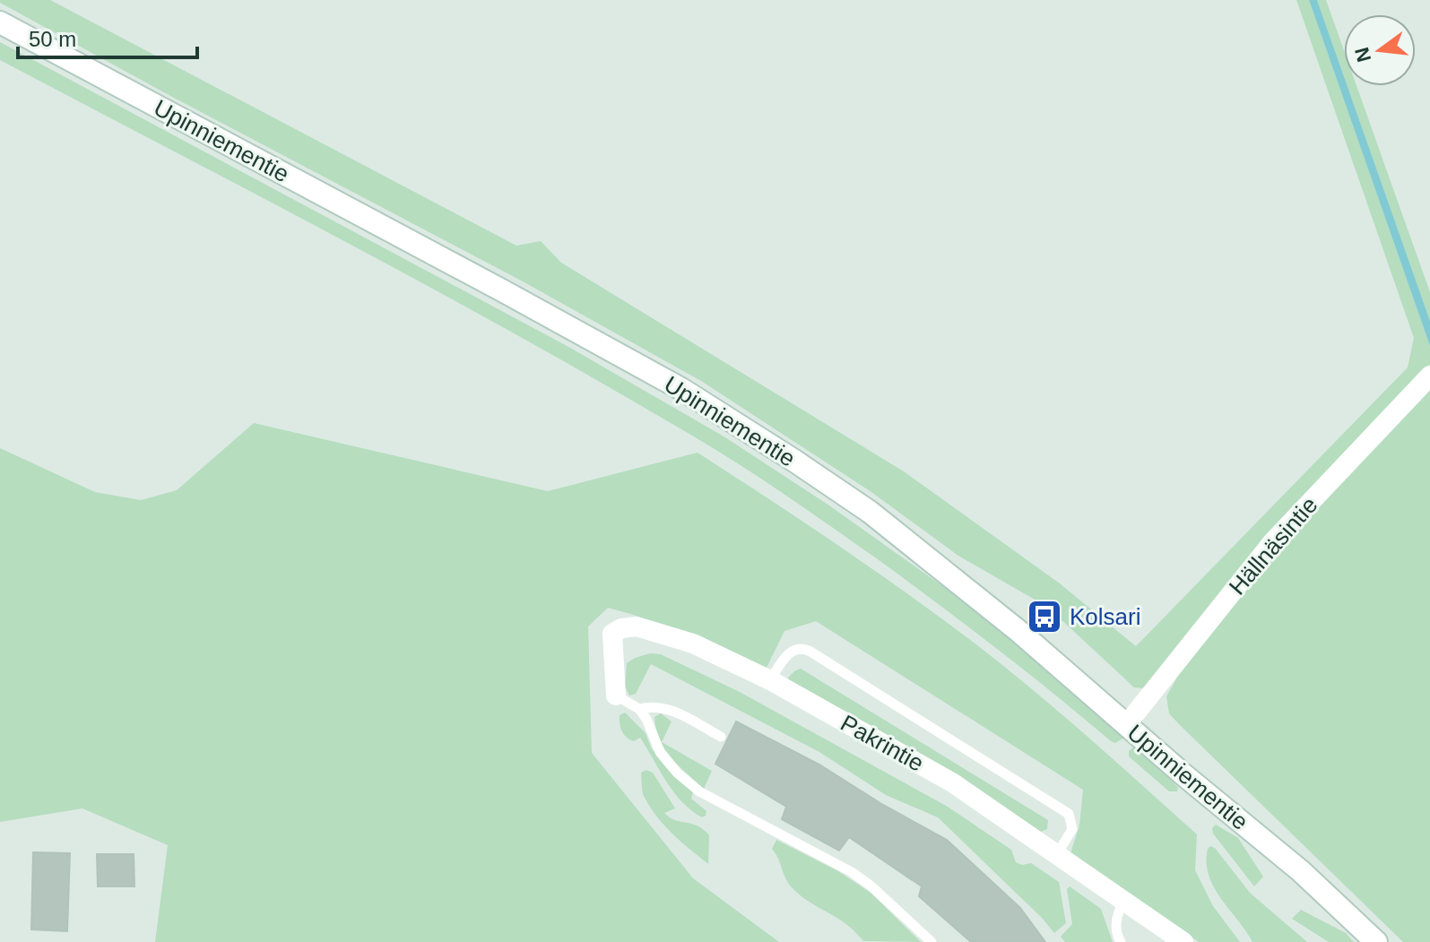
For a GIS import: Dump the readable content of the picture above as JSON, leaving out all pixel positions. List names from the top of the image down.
{
  "streets": {
    "main road": ["Upinniementie"],
    "street": ["Hällnäsintie", "Pakrintie"]
  },
  "crossings": [
    ["Upinniementie", "Hällnäsintie"]
  ],
  "places": {
    "bus stop": ["Kolsari"]
  },
  "scale_bar": "50 m",
  "north": "left"
}
